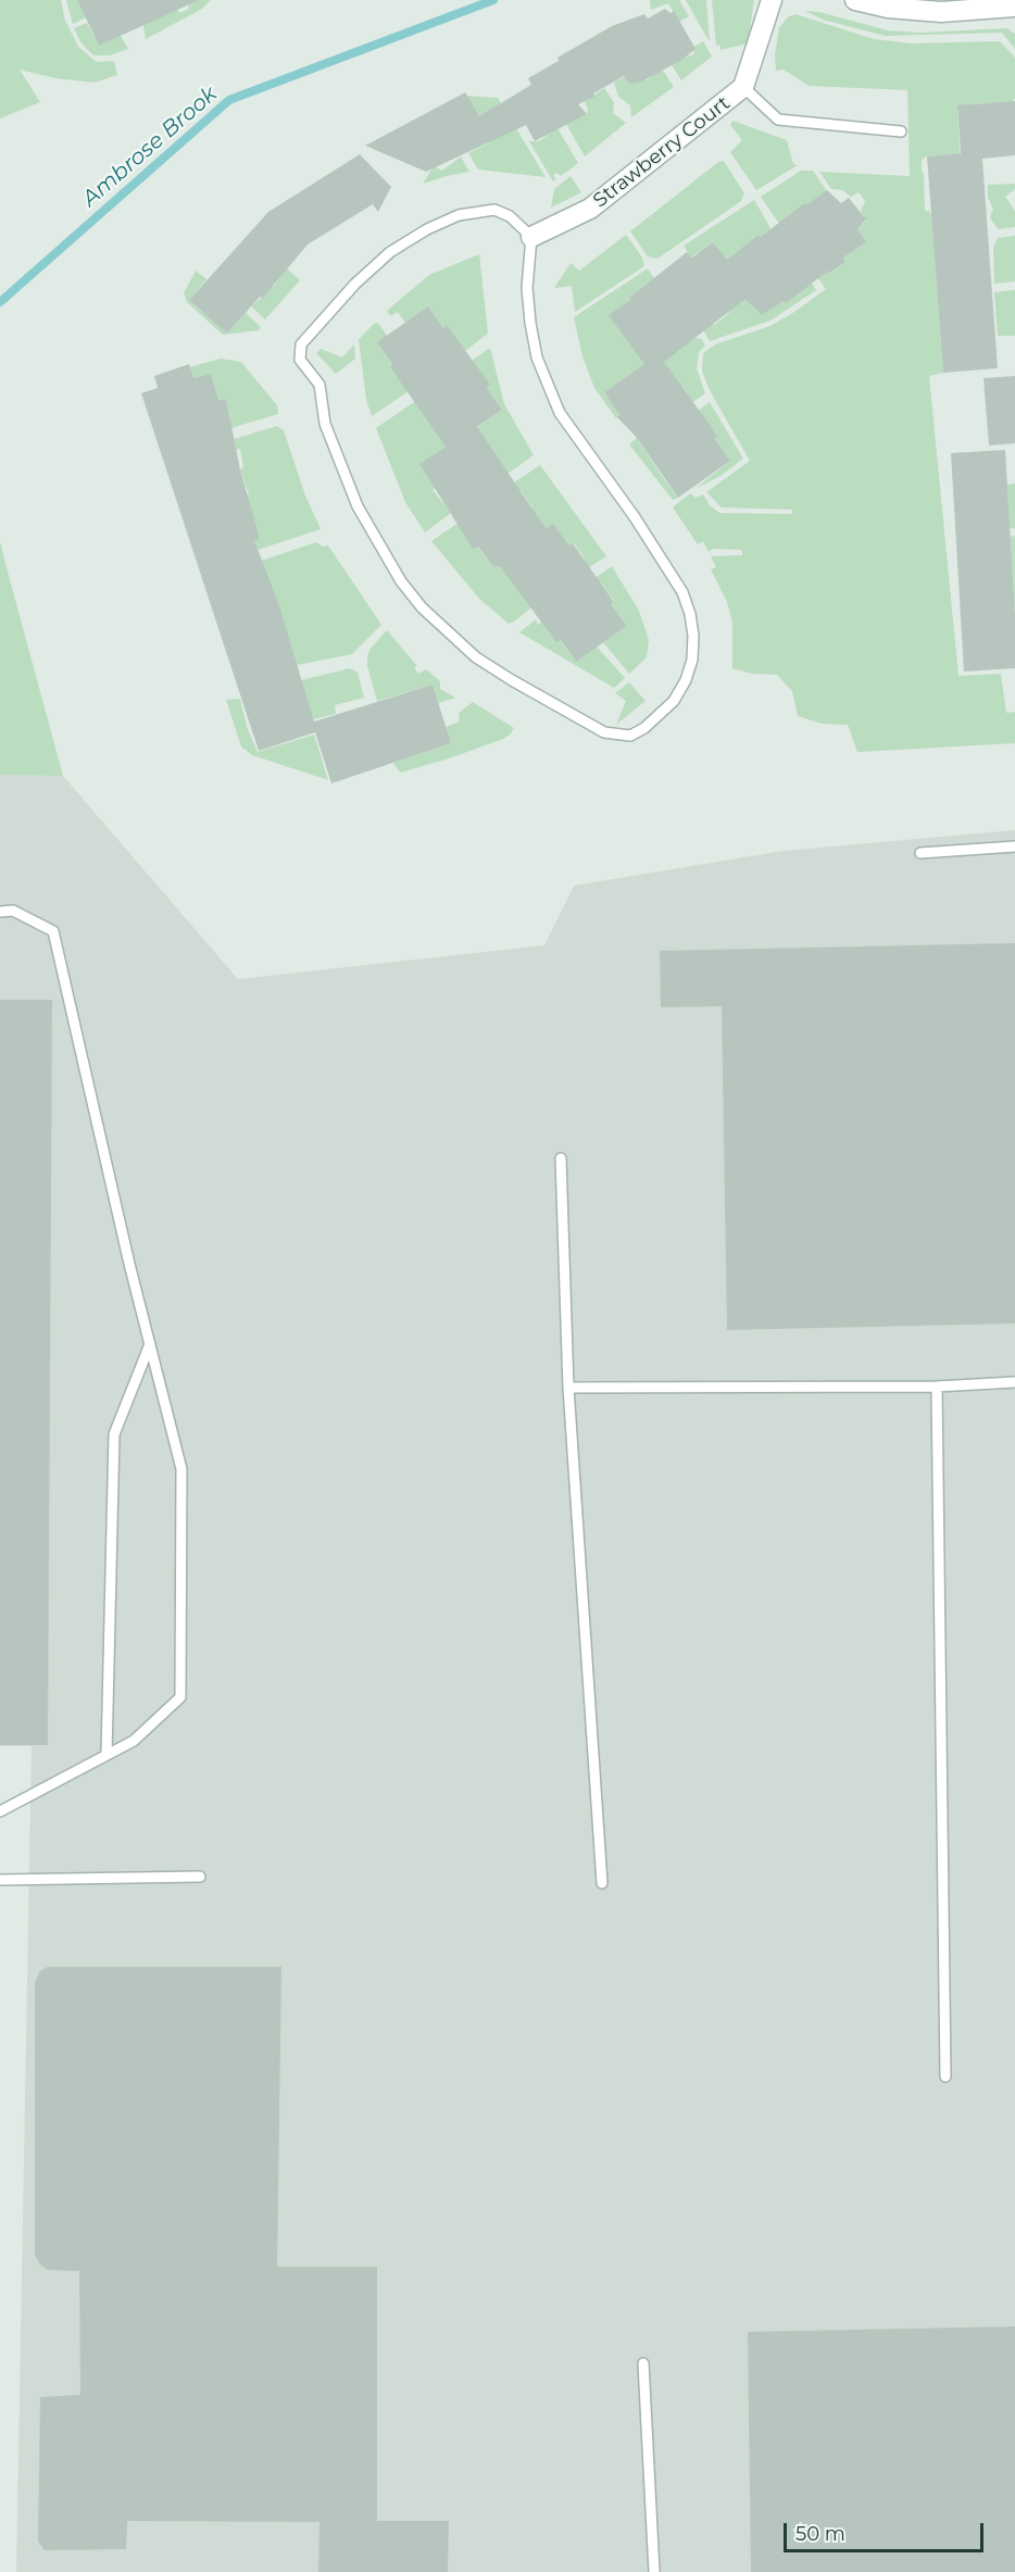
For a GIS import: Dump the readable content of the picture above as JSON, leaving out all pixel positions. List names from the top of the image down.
{
  "streets": {
    "street": ["Strawberry Court"]
  },
  "water": ["Ambrose Brook"],
  "scale_bar": "50 m"
}
